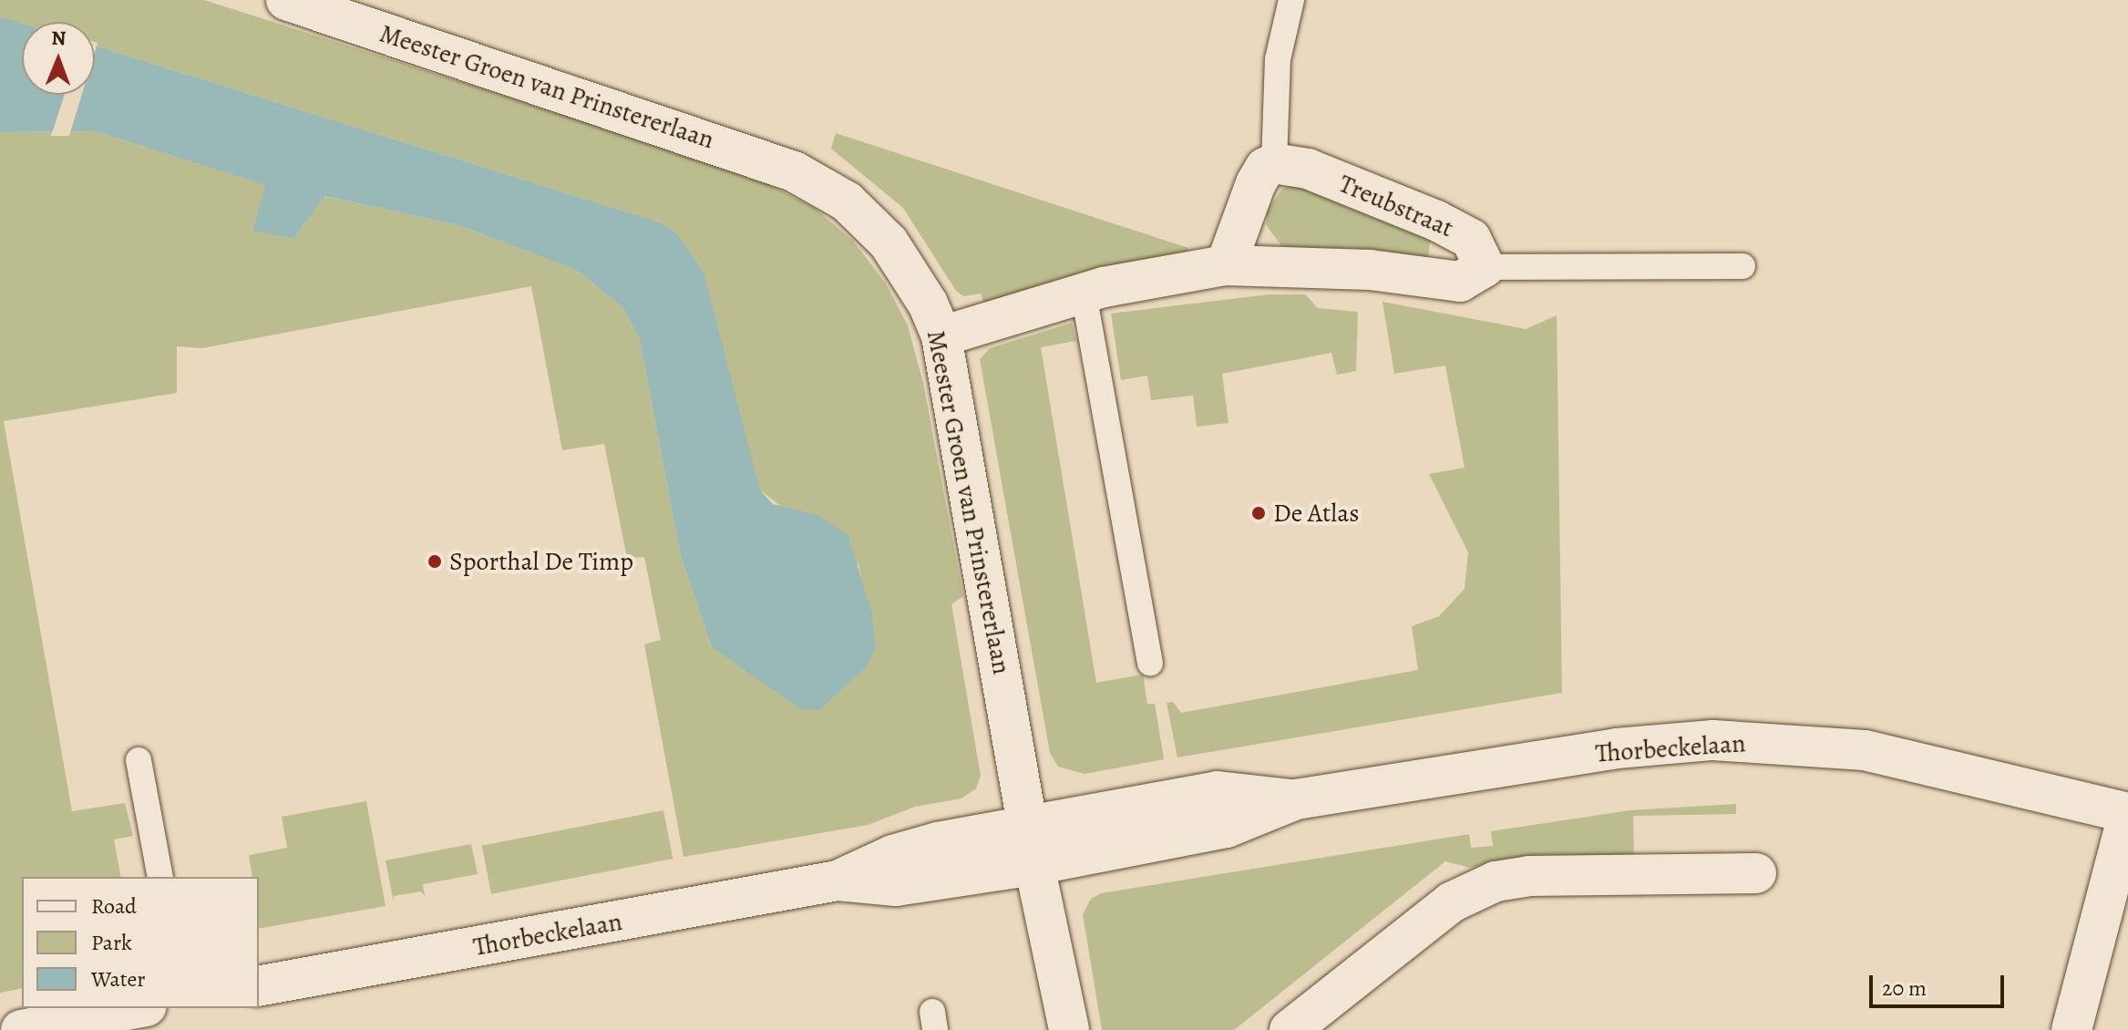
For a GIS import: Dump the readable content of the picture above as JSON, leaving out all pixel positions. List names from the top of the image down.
{
  "streets": {
    "street": ["Meester Groen van Prinstererlaan", "Treubstraat", "Thorbeckelaan"]
  },
  "crossings": [
    ["Meester Groen van Prinstererlaan", "Treubstraat"],
    ["Meester Groen van Prinstererlaan", "Thorbeckelaan"]
  ],
  "places": ["De Atlas", "Sporthal De Timp"],
  "legend": ["Road", "Park", "Water"],
  "scale_bar": "20 m",
  "north": "top"
}
